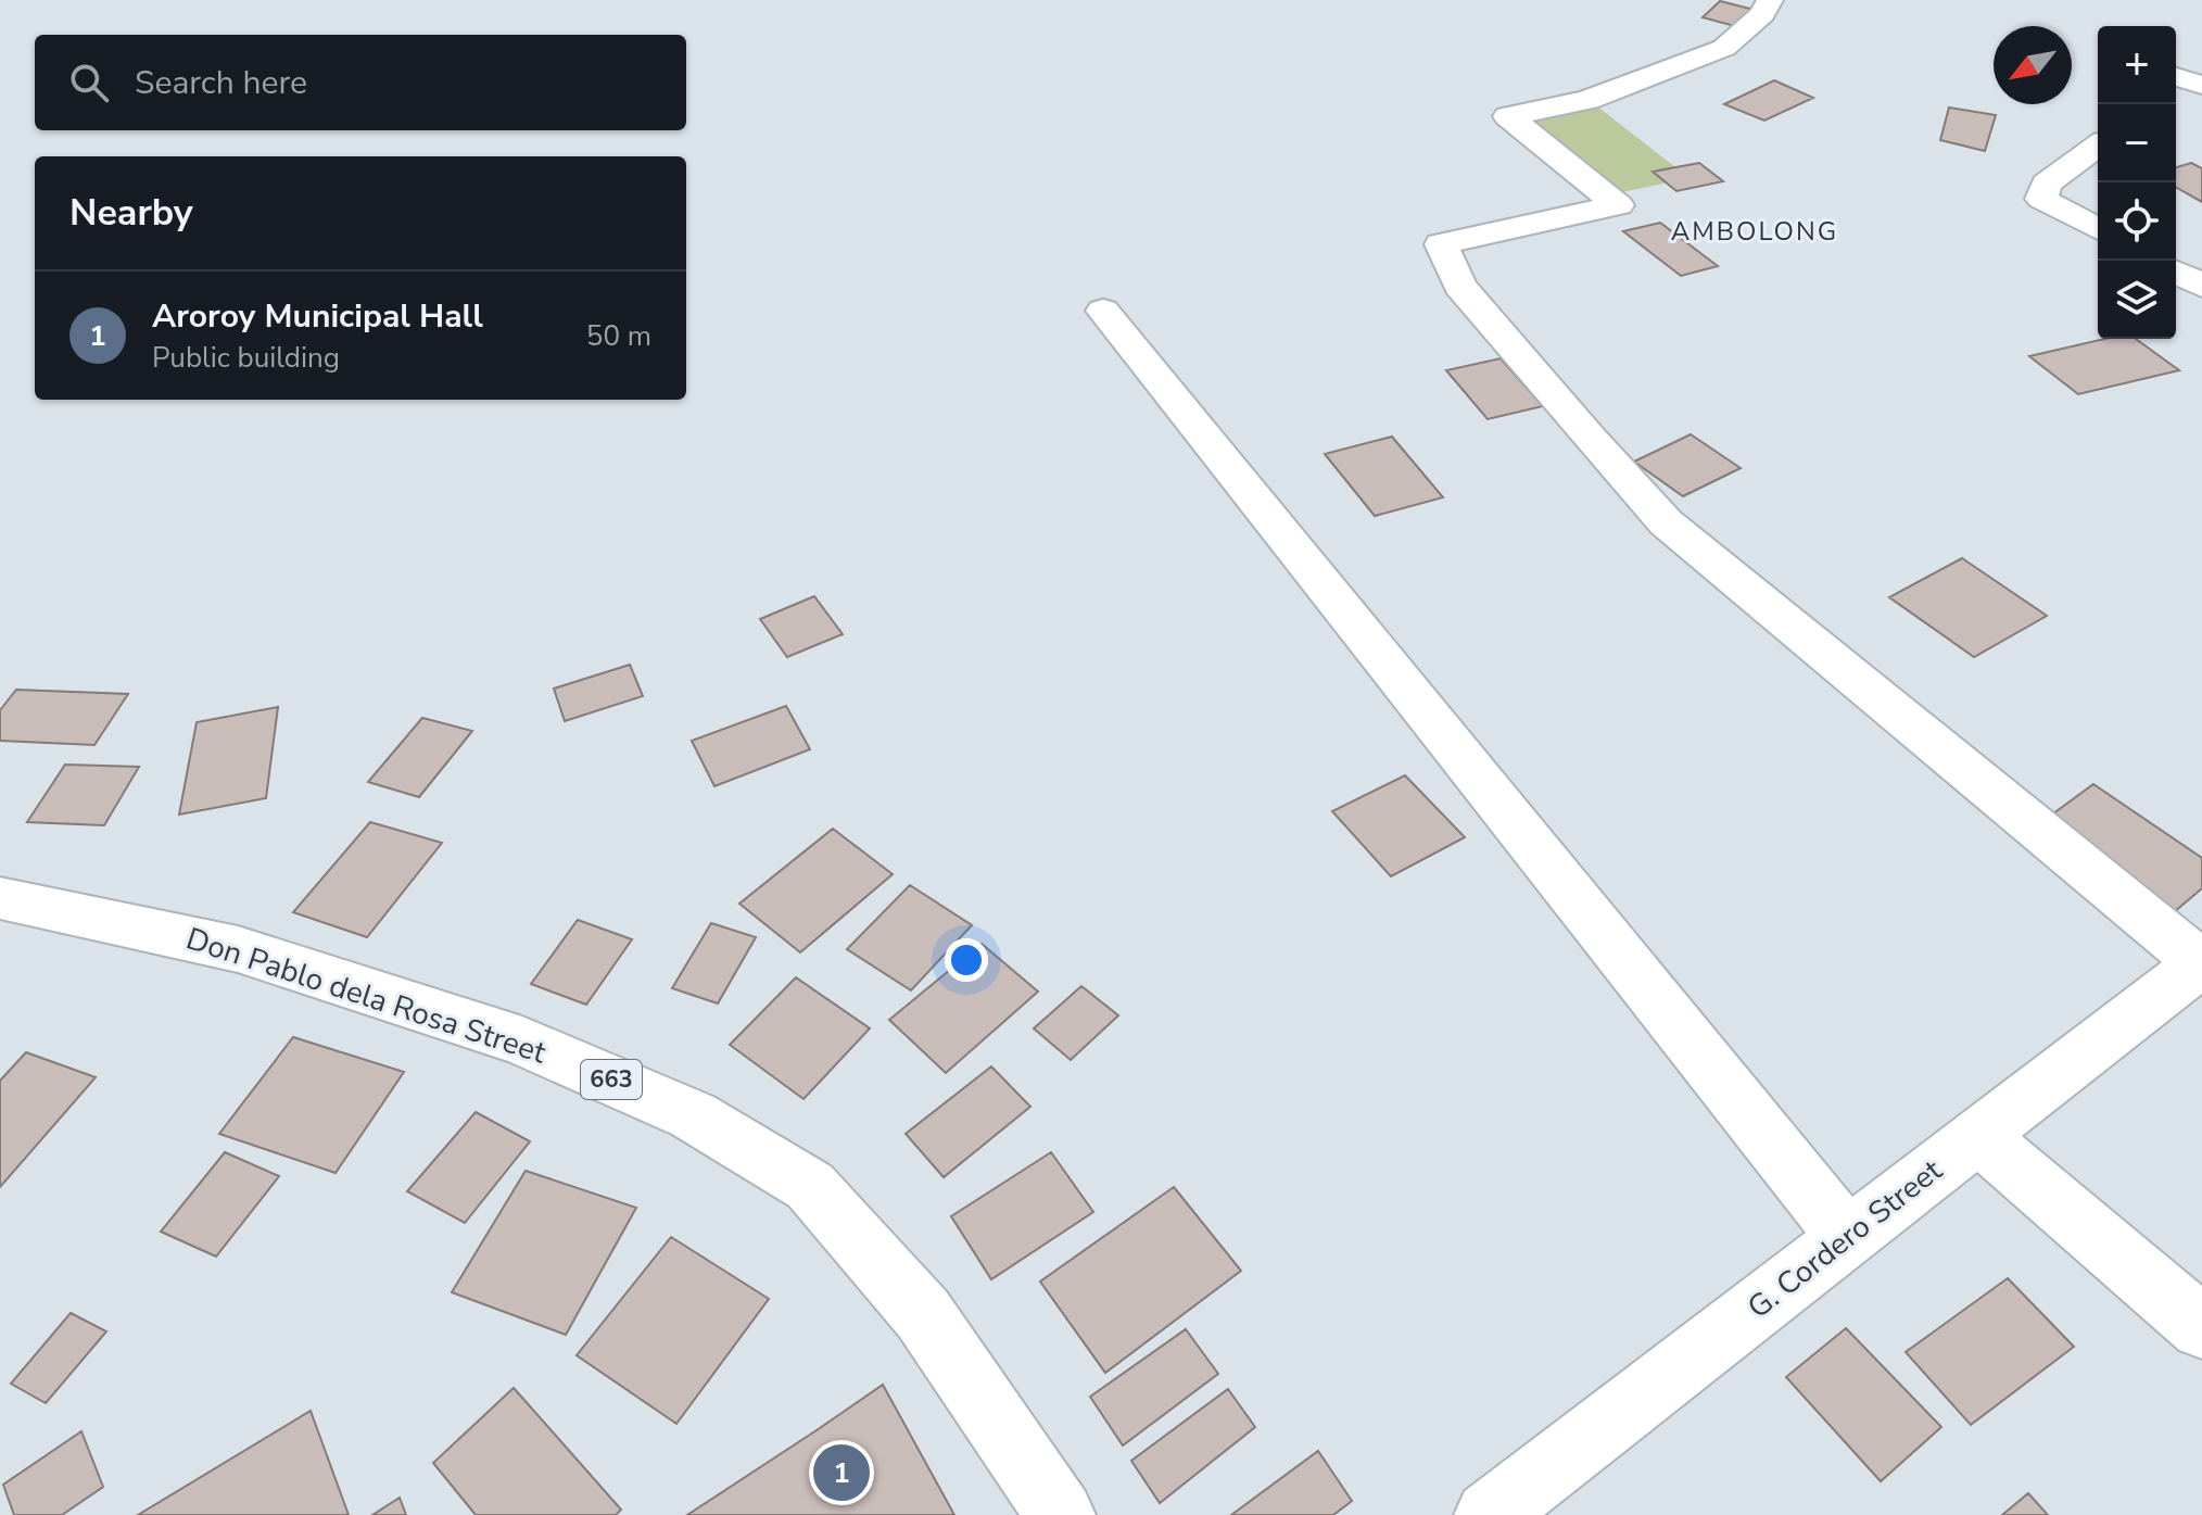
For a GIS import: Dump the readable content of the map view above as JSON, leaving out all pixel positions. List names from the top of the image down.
{
  "streets": {
    "street": ["Don Pablo dela Rosa Street", "663", "G. Cordero Street"]
  },
  "districts": ["AMBOLONG"],
  "north": "bottom left",
  "page": {
    "map_buttons": ["+", "−"],
    "search": "Search here",
    "heading": "Nearby",
    "list": [
      {
        "mark": "1",
        "name": "Aroroy Municipal Hall",
        "note": "Public building",
        "value": "50 m"
      }
    ],
    "pins": "1"
  }
}
